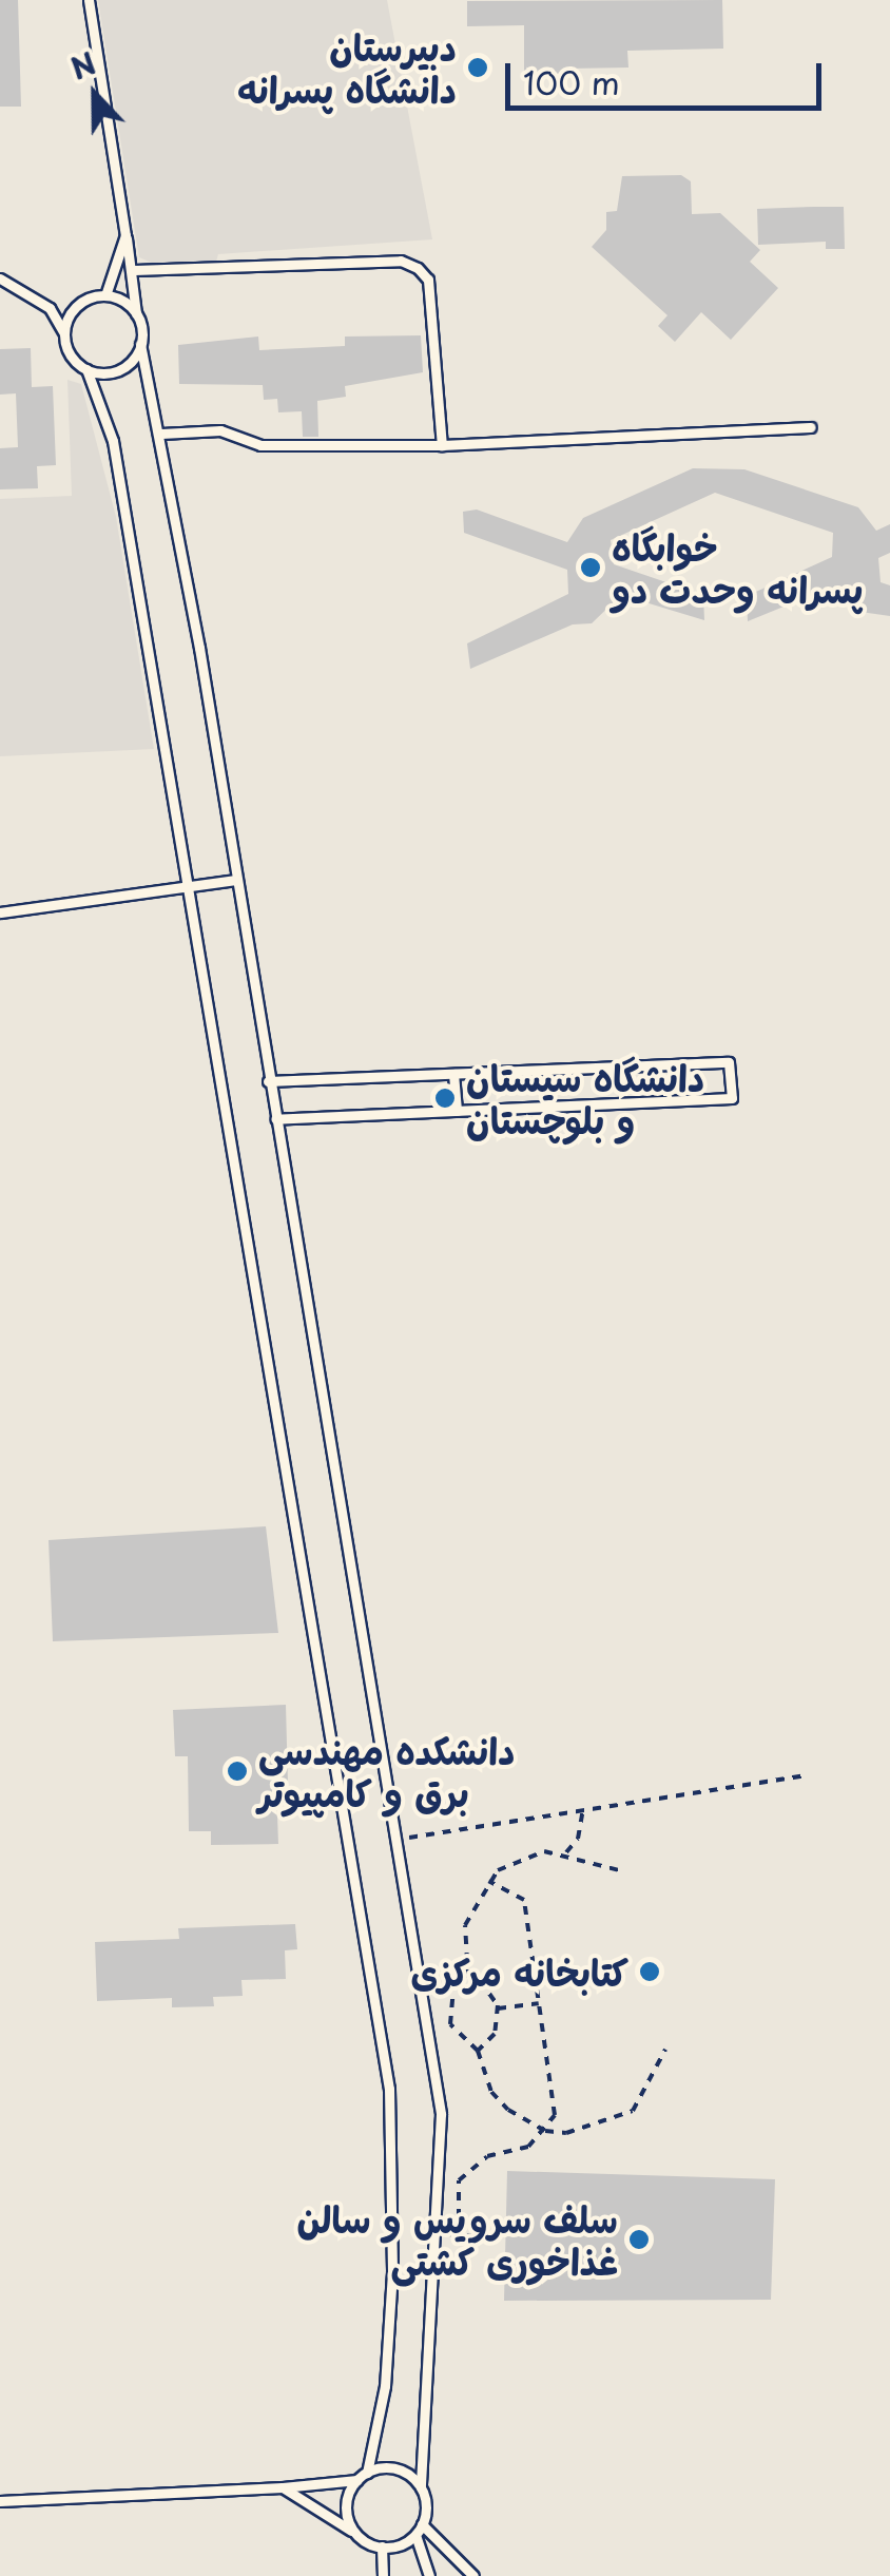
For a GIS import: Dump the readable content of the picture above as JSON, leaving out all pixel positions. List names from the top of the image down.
{
  "places": [
    "دبیرستان دانشگاه پسرانه",
    "خوابگاه پسرانه وحدت دو",
    "دانشگاه سیستان و بلوچستان",
    "دانشکده مهندسی برق و کامپیوتر",
    "کتابخانه مرکزی",
    "سلف سرویس و سالن غذاخوری کشتی"
  ],
  "scale_bar": "100 m",
  "north": "top"
}
